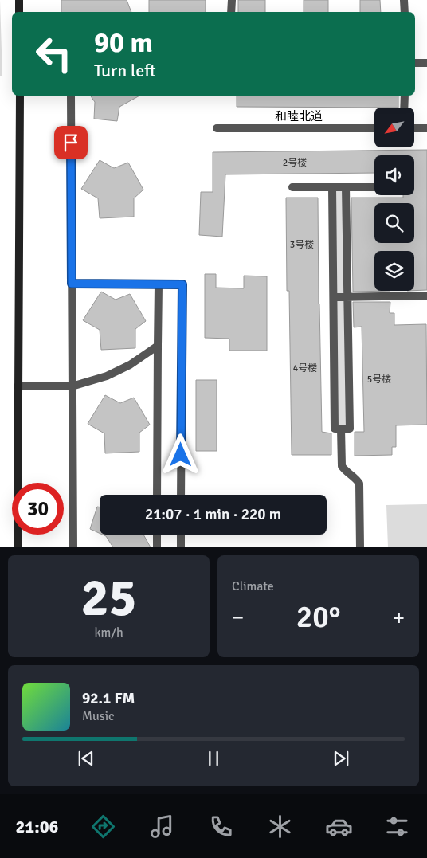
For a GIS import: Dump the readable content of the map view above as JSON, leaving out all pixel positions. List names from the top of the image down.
{
  "streets": {
    "street": ["和睦北道"]
  },
  "house_numbers": [
    "2号楼",
    "3号楼",
    "4号楼",
    "5号楼"
  ],
  "north": "bottom left",
  "page": {
    "turn": ["90 m", "Turn left"],
    "limit": "30",
    "trip": "21:07 · 1 min · 220 m",
    "tile": [
      ["25", "km/h"],
      "Climate"
    ],
    "heat": ["−", "20°", "+"],
    "song": ["92.1 FM", "Music"],
    "tabs": "21:06"
  }
}
